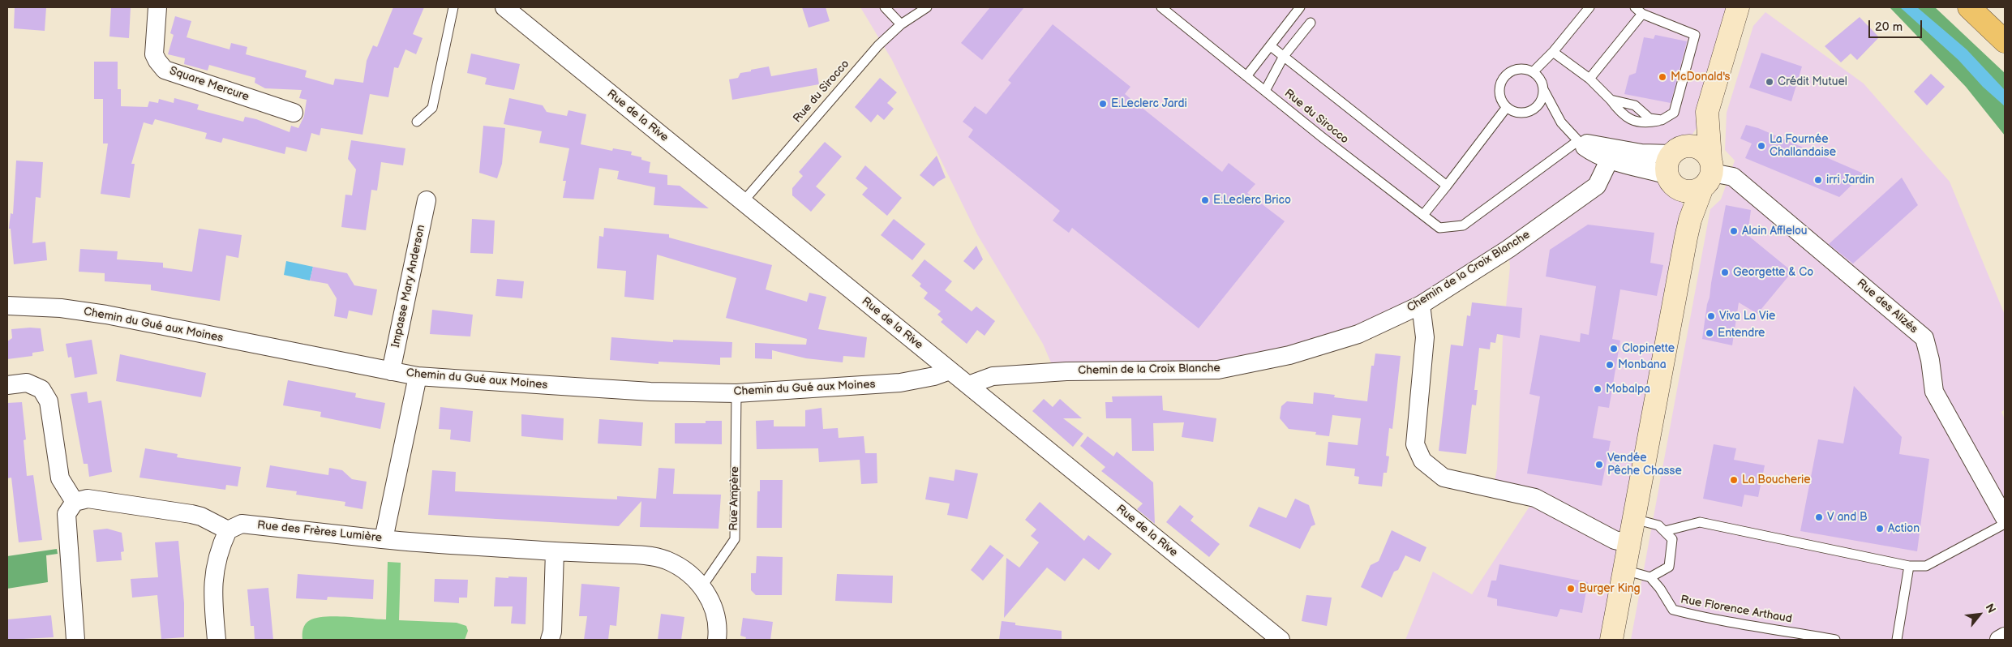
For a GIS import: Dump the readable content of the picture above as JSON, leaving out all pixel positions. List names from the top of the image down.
{
  "streets": {
    "street": [
      "Square Mercure",
      "Rue de la Rive",
      "Chemin de la Croix Blanche",
      "Impasse Mary Anderson",
      "Rue des Alizés",
      "Chemin du Gué aux Moines",
      "Rue des Frères Lumière"
    ],
    "lane": ["Rue du Sirocco", "Rue Ampère", "Rue Florence Arthaud"]
  },
  "crossings": [
    ["Rue du Sirocco", "Rue de la Rive"],
    ["Rue de la Rive", "Chemin de la Croix Blanche"],
    ["Rue de la Rive", "Chemin du Gué aux Moines"],
    ["Impasse Mary Anderson", "Chemin du Gué aux Moines"],
    ["Chemin du Gué aux Moines", "Rue Ampère"],
    ["Rue Ampère", "Rue des Frères Lumière"]
  ],
  "places": [
    "McDonald's",
    "Crédit Mutuel",
    "E.Leclerc Jardi",
    "La Fournée Challandaise",
    "irri Jardin",
    "E.Leclerc Brico",
    "Alain Afflelou",
    "Georgette & Co",
    "Viva La Vie",
    "Entendre",
    "Clopinette",
    "Monbana",
    "Mobalpa",
    "Vendée Pêche Chasse",
    "La Boucherie",
    "V and B",
    "Action",
    "Burger King"
  ],
  "scale_bar": "20 m",
  "north": "top right"
}
